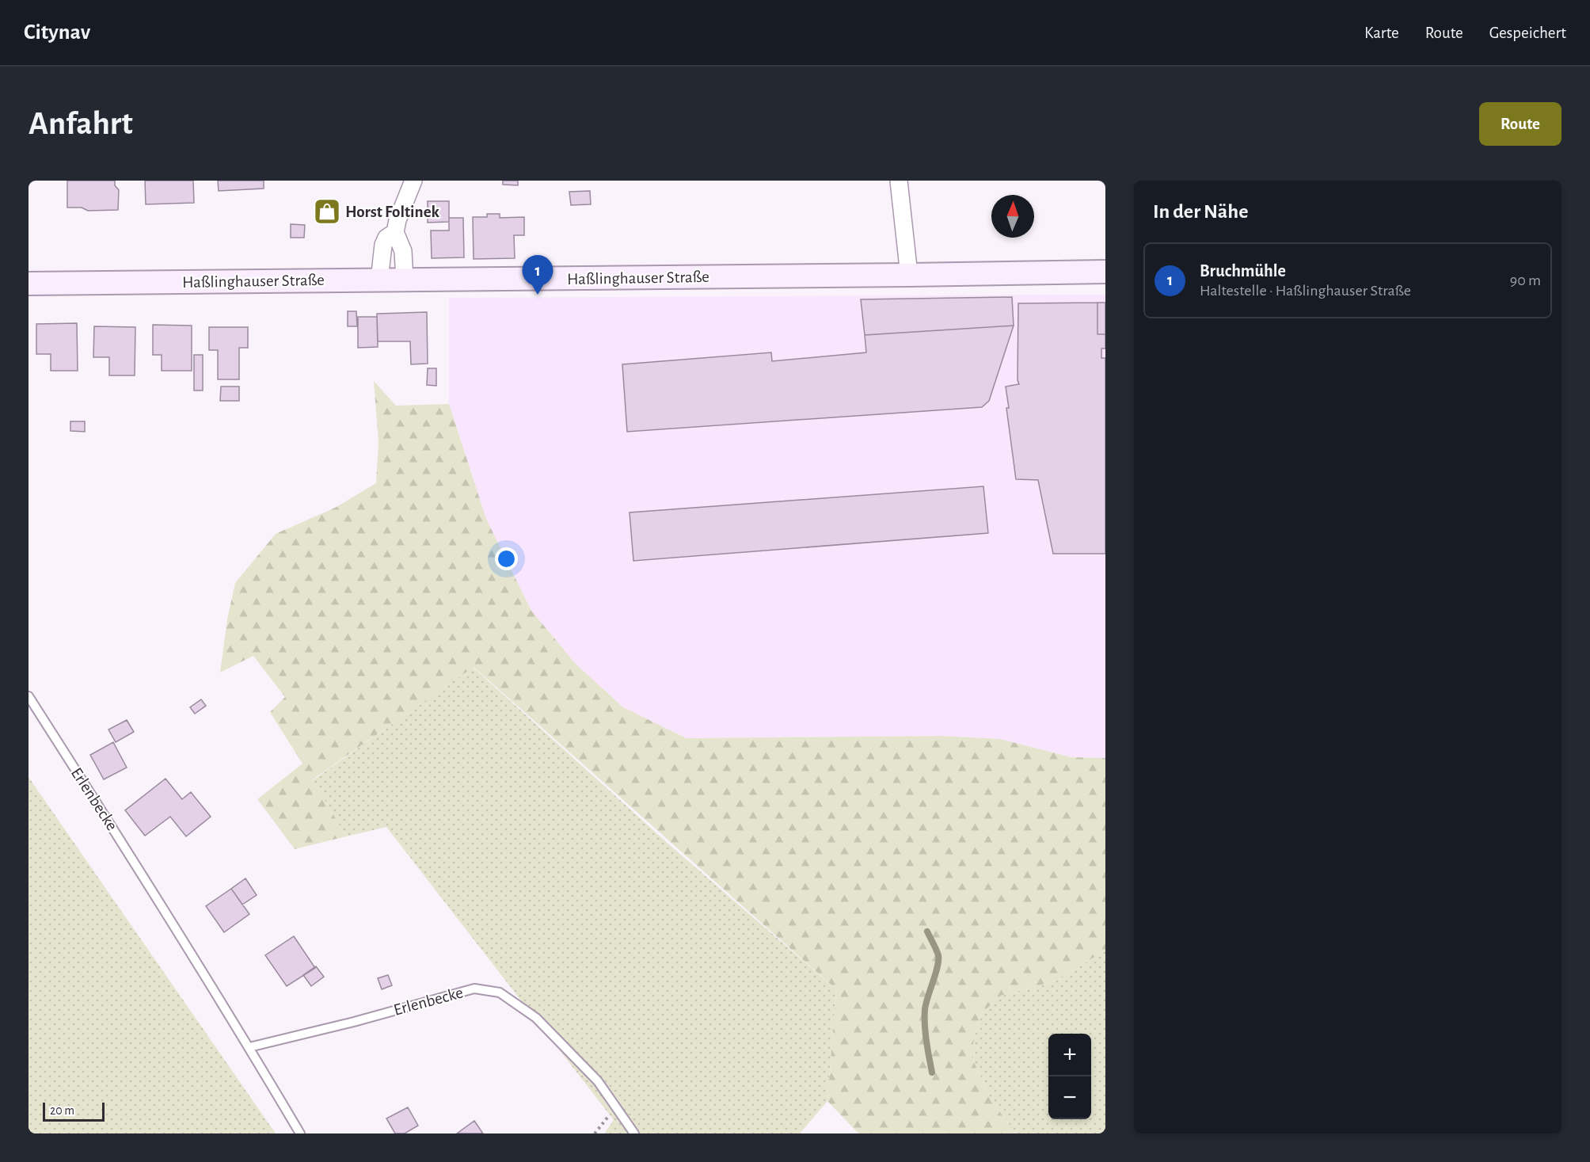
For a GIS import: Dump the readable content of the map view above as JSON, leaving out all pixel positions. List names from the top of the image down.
{
  "streets": {
    "main road": ["Haßlinghauser Straße"],
    "lane": ["Erlenbecke"]
  },
  "places": {
    "shop": ["Horst Foltinek"]
  },
  "scale_bar": "20 m",
  "north": "top",
  "page": {
    "header": "Citynav",
    "nav": ["Karte", "Route", "Gespeichert"],
    "buttons": "Route",
    "title": "Anfahrt",
    "heading": "In der Nähe",
    "list": [
      {
        "mark": "1",
        "name": "Bruchmühle",
        "note": "Haltestelle · Haßlinghauser Straße",
        "value": "90 m"
      }
    ],
    "pins": "1",
    "map_buttons": ["+", "−"],
    "scale": "20 m"
  }
}
